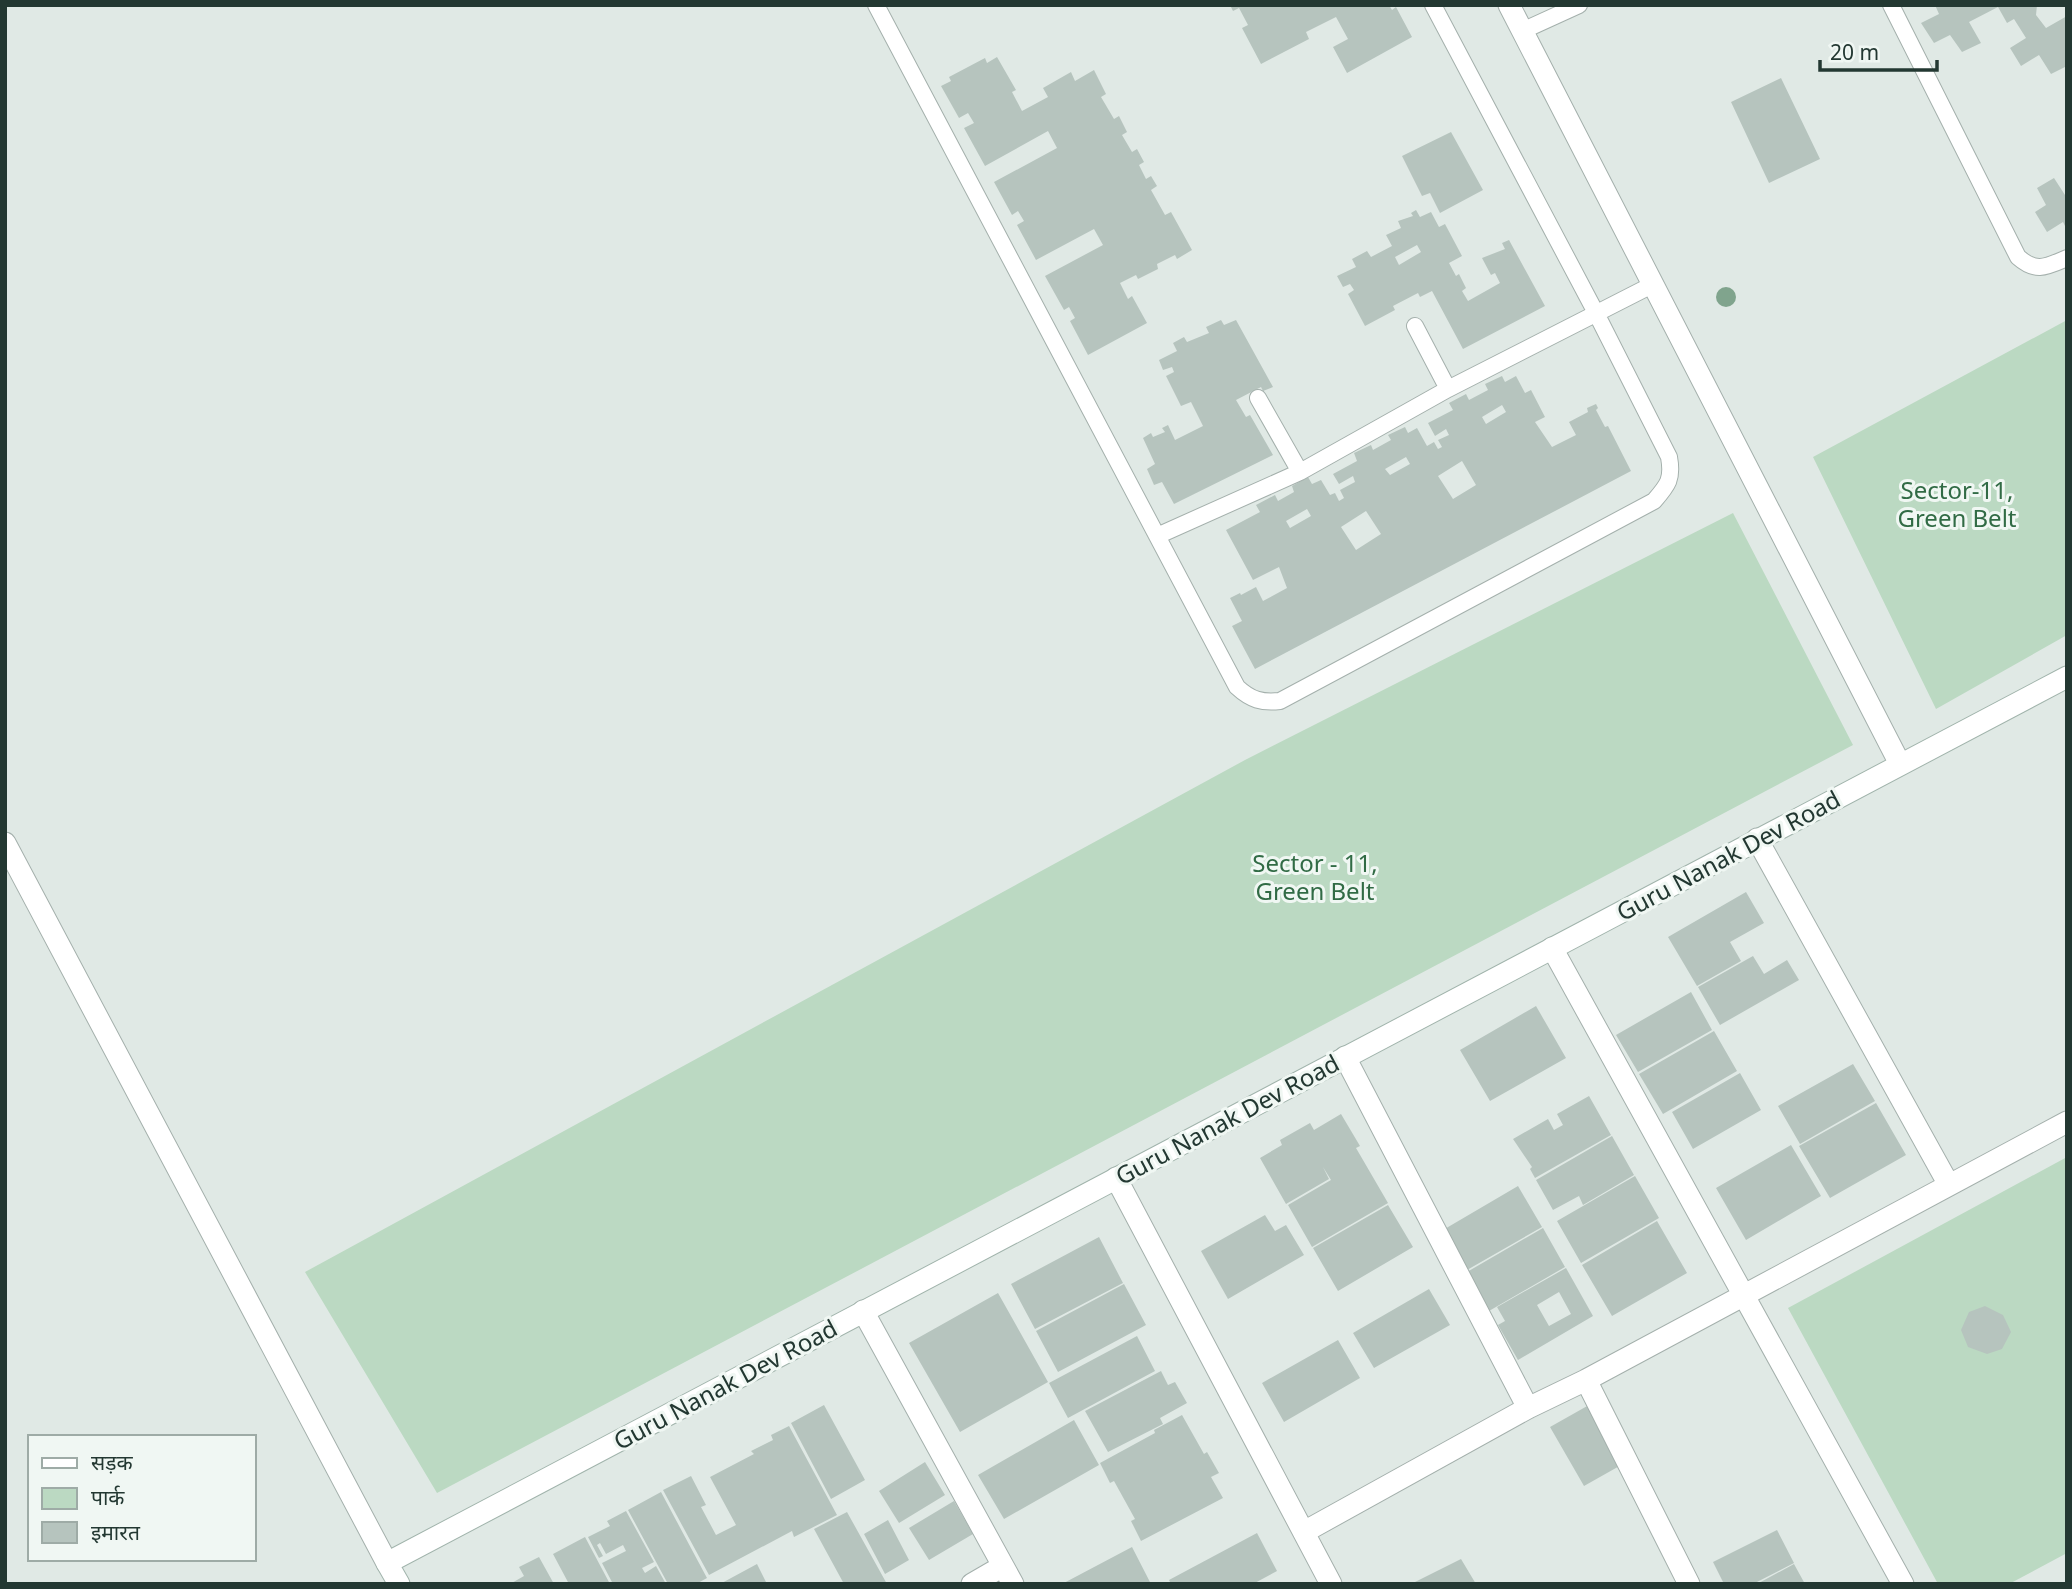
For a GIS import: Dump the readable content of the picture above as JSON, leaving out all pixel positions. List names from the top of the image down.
{
  "streets": {
    "street": ["Guru Nanak Dev Road"]
  },
  "parks": ["Sector-11, Green Belt", "Sector - 11, Green Belt"],
  "legend": ["सड़क", "पार्क", "इमारत"],
  "scale_bar": "20 m"
}
